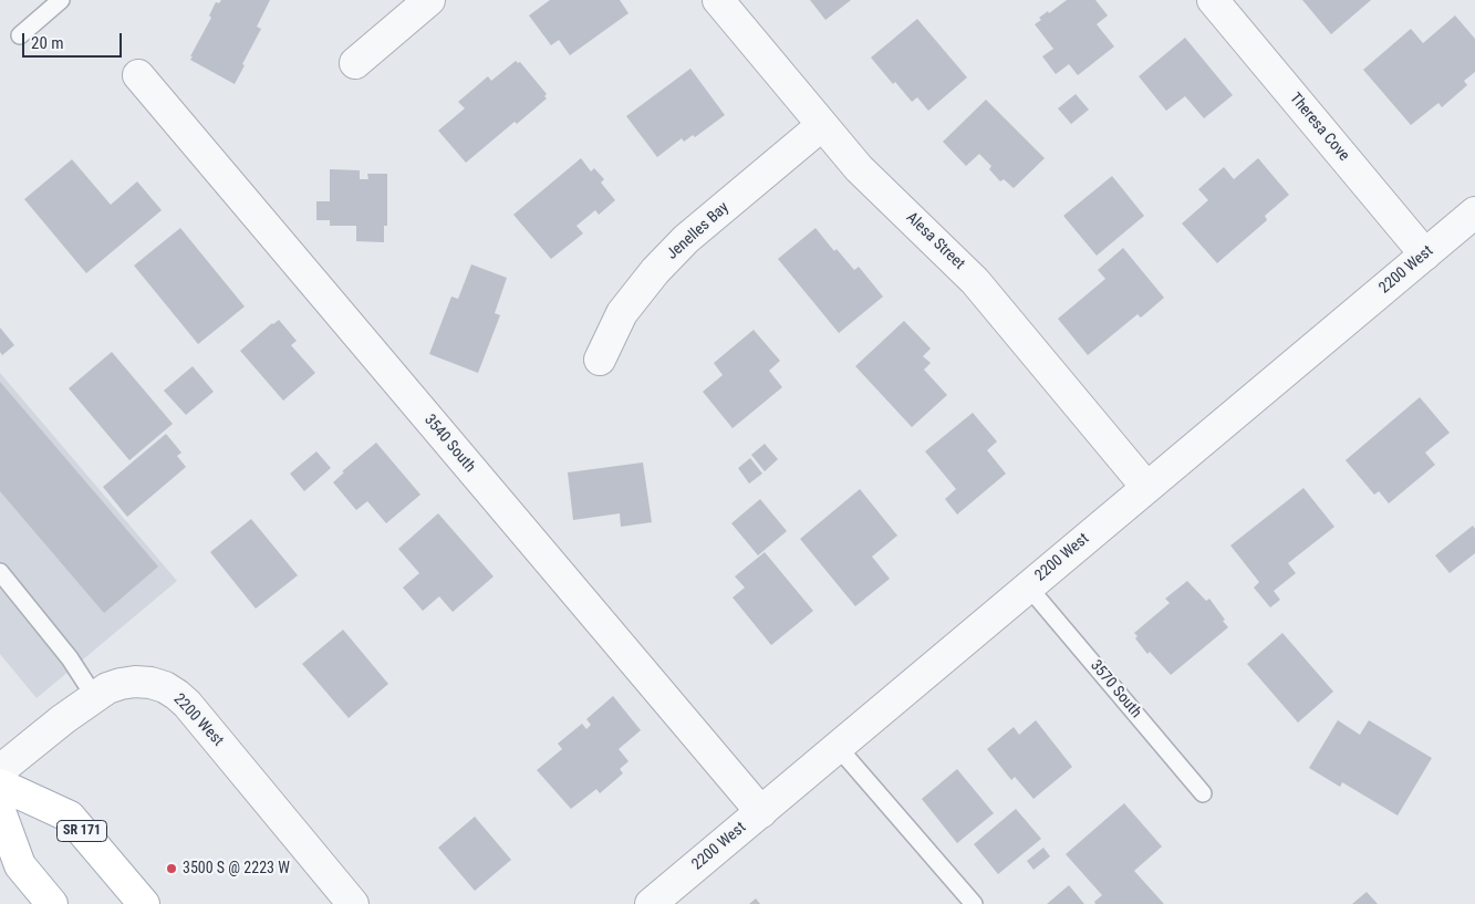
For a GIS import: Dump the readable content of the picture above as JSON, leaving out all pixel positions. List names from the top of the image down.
{
  "streets": {
    "main road": ["SR 171"],
    "street": [
      "Theresa Cove",
      "Jenelles Bay",
      "Alesa Street",
      "2200 West",
      "3540 South"
    ],
    "lane": ["3570 South"]
  },
  "crossings": [
    ["Theresa Cove", "2200 West"],
    ["Jenelles Bay", "Alesa Street"],
    ["Alesa Street", "2200 West"],
    ["2200 West", "3540 South"],
    ["2200 West", "3570 South"]
  ],
  "places": ["3500 S @ 2223 W"],
  "scale_bar": "20 m"
}
